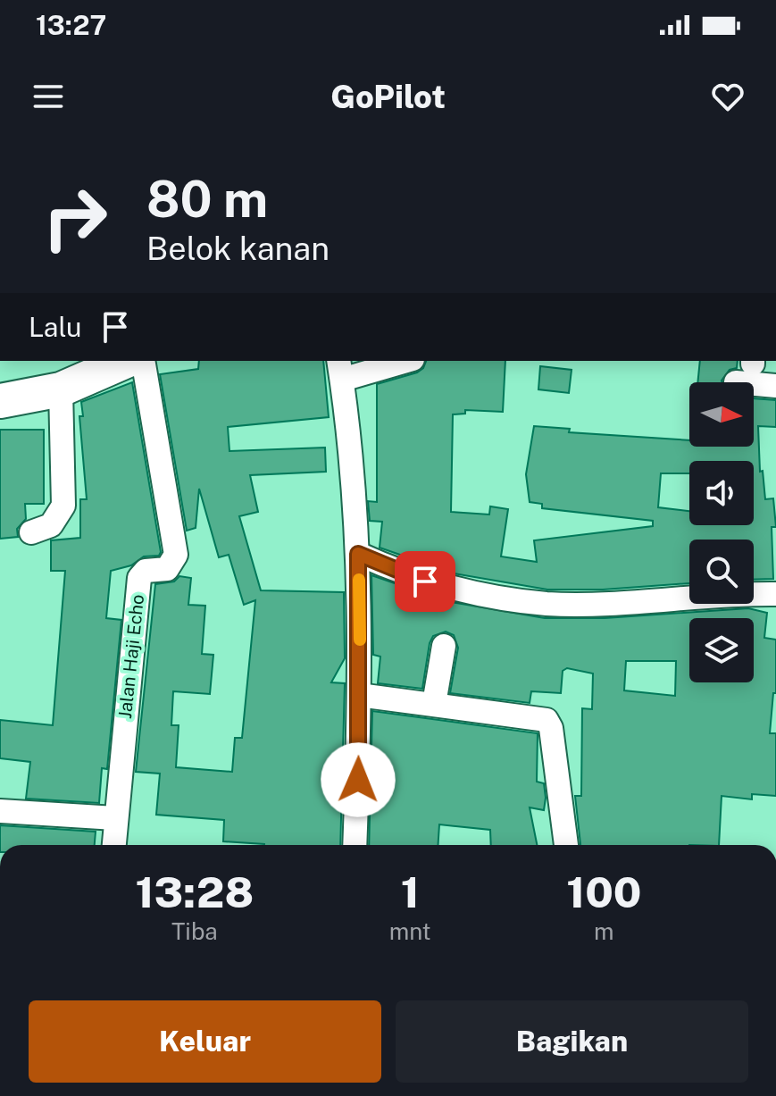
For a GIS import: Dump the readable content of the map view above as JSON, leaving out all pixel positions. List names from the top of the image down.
{
  "streets": {
    "street": ["Jalan Haji Echo"]
  },
  "north": "right",
  "page": {
    "status": "13:27",
    "header": "GoPilot",
    "turn": ["80 m", "Belok kanan"],
    "then": "Lalu",
    "eta": [
      "13:28",
      "Tiba",
      "1",
      "mnt",
      "100",
      "m"
    ],
    "buttons": ["Keluar", "Bagikan"]
  }
}
